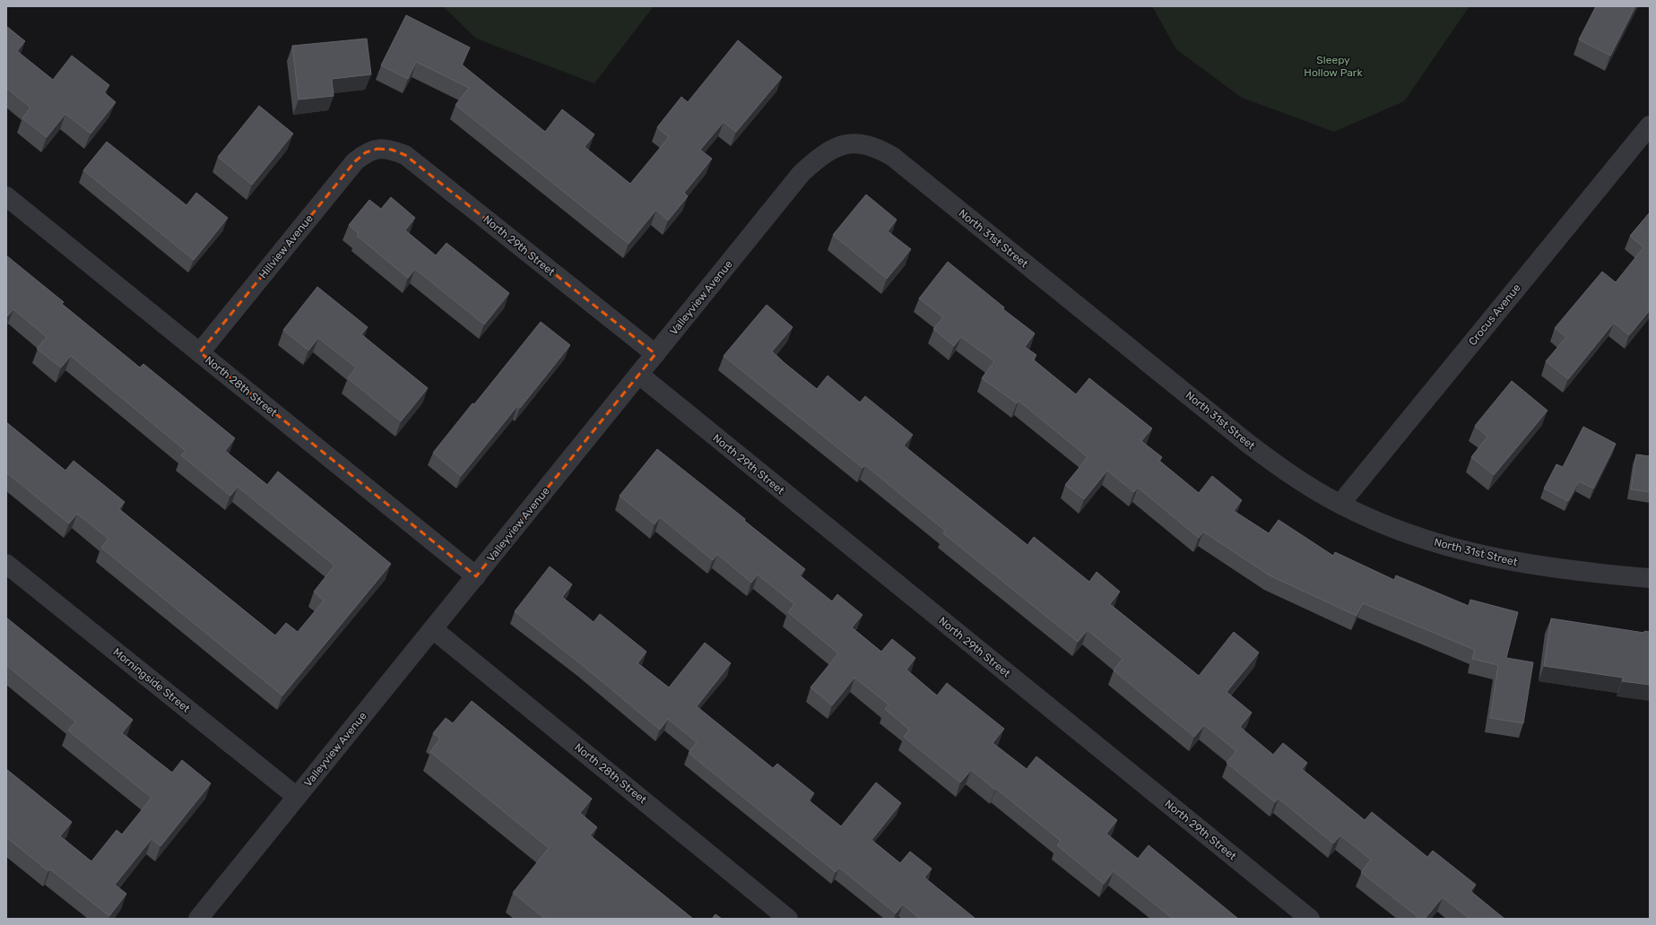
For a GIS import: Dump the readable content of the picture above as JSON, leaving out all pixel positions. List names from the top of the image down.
{
  "streets": {
    "street": [
      "North 31st Street",
      "North 29th Street",
      "Hillview Avenue",
      "Valleyview Avenue",
      "Crocus Avenue",
      "North 28th Street",
      "Morningside Street"
    ]
  },
  "crossings": [
    ["North 31st Street", "Valleyview Avenue"],
    ["North 31st Street", "Crocus Avenue"],
    ["North 29th Street", "Hillview Avenue"],
    ["North 29th Street", "Valleyview Avenue"],
    ["Hillview Avenue", "North 28th Street"],
    ["Valleyview Avenue", "North 28th Street"],
    ["Valleyview Avenue", "Morningside Street"]
  ],
  "parks": ["Sleepy Hollow Park"]
}
